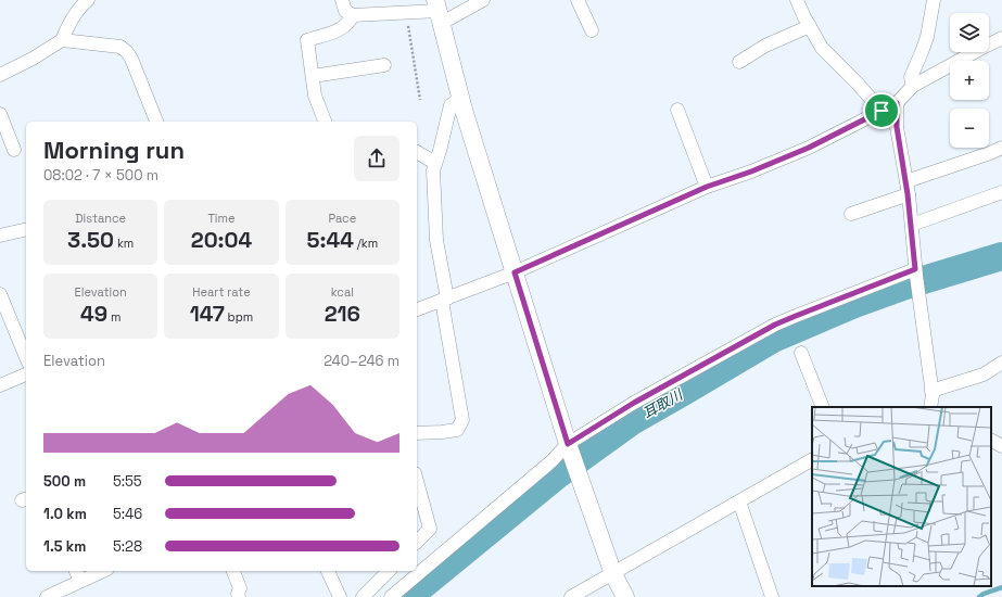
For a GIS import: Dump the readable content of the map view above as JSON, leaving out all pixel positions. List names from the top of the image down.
{
  "water": ["耳取川"],
  "page": {
    "map_buttons": ["+", "−"],
    "heading": ["Morning run", "08:02 · 7 × 500 m"],
    "stats": [
      ["Distance", "3.50 km"],
      ["Time", "20:04"],
      ["Pace", "5:44 /km"],
      ["Elevation", "49 m"],
      ["Heart rate", "147 bpm"],
      ["kcal", "216"]
    ],
    "chart": ["Elevation", "240–246 m"],
    "list": [
      {
        "name": "500 m",
        "note": "5:55"
      },
      {
        "name": "1.0 km",
        "note": "5:46"
      },
      {
        "name": "1.5 km",
        "note": "5:28"
      }
    ]
  }
}
